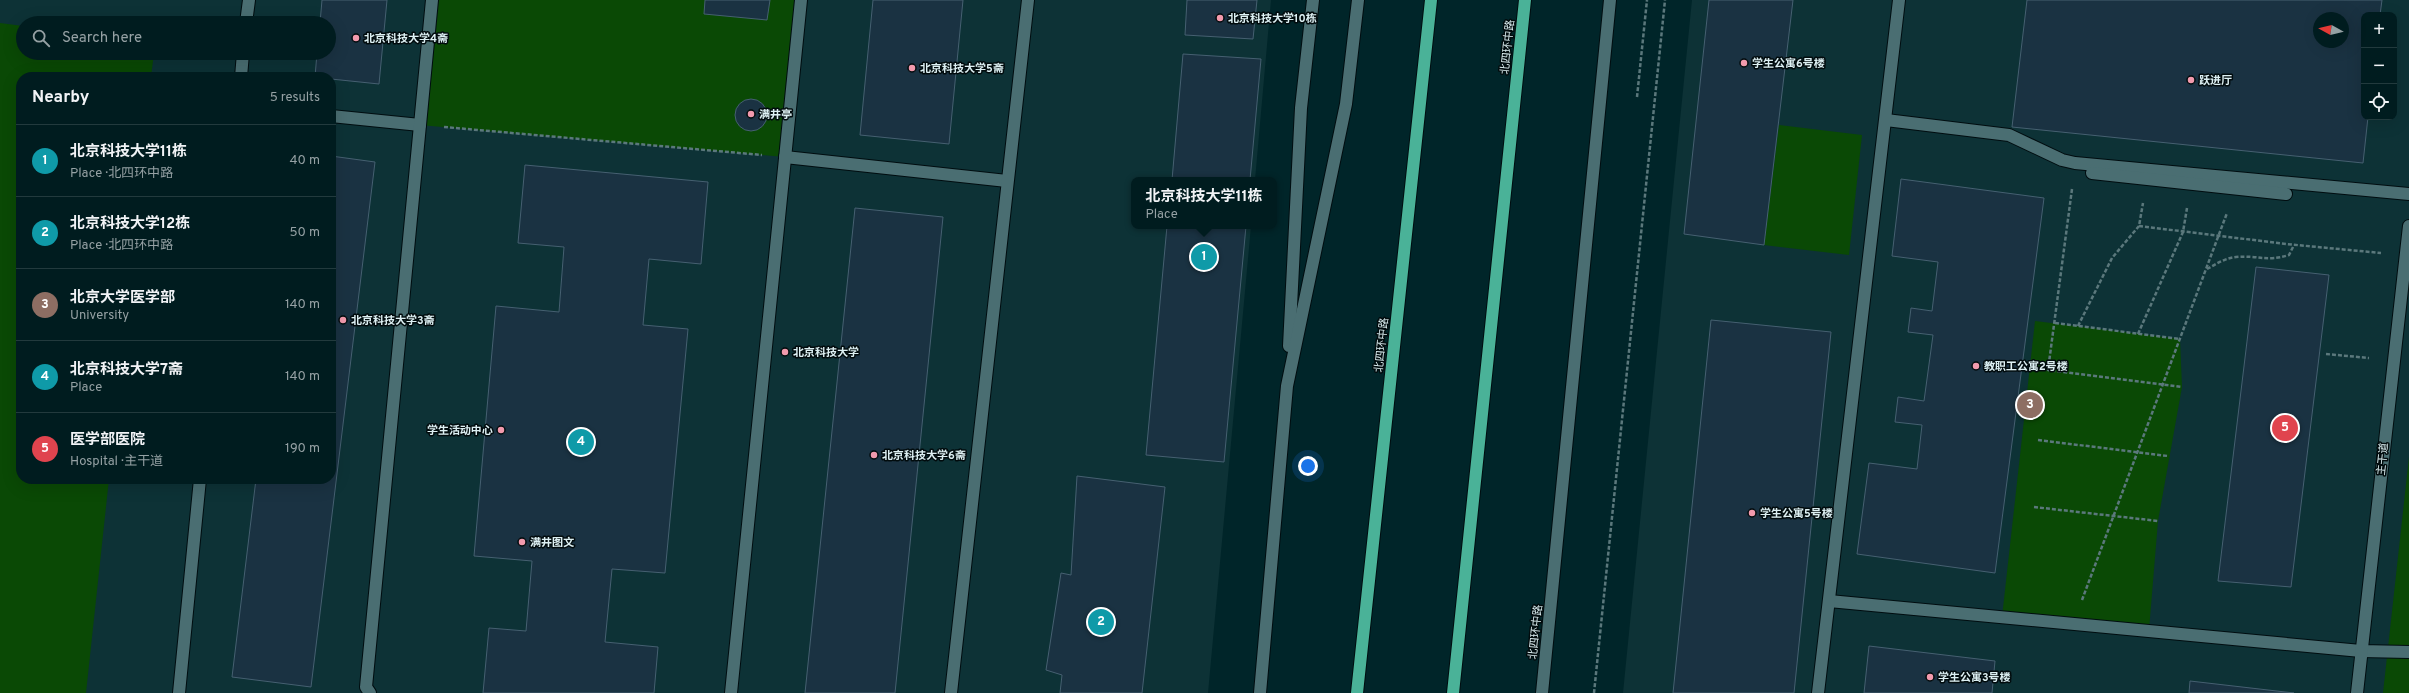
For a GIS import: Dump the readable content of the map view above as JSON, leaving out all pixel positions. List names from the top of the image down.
{
  "streets": {
    "highway": ["北四环中路"],
    "street": ["主干道"]
  },
  "places": [
    "北京科技大学10栋",
    "北京科技大学4斋",
    "学生公寓6号楼",
    "北京科技大学5斋",
    "跃进厅",
    "满井亭",
    "北京科技大学3斋",
    "北京科技大学",
    "教职工公寓2号楼",
    "学生活动中心",
    "北京科技大学6斋",
    "学生公寓5号楼",
    "满井图文",
    "学生公寓3号楼"
  ],
  "north": "left",
  "page": {
    "map_buttons": ["+", "−"],
    "search": "Search here",
    "heading": ["Nearby", "5 results"],
    "list": [
      {
        "mark": "1",
        "name": "北京科技大学11栋",
        "note": "Place · 北四环中路",
        "value": "40 m"
      },
      {
        "mark": "2",
        "name": "北京科技大学12栋",
        "note": "Place · 北四环中路",
        "value": "50 m"
      },
      {
        "mark": "3",
        "name": "北京大学医学部",
        "note": "University",
        "value": "140 m"
      },
      {
        "mark": "4",
        "name": "北京科技大学7斋",
        "note": "Place",
        "value": "140 m"
      },
      {
        "mark": "5",
        "name": "医学部医院",
        "note": "Hospital · 主干道",
        "value": "190 m"
      }
    ],
    "popup": ["北京科技大学11栋", "Place"],
    "pins": [
      "1",
      "3",
      "5",
      "4",
      "2"
    ]
  }
}
